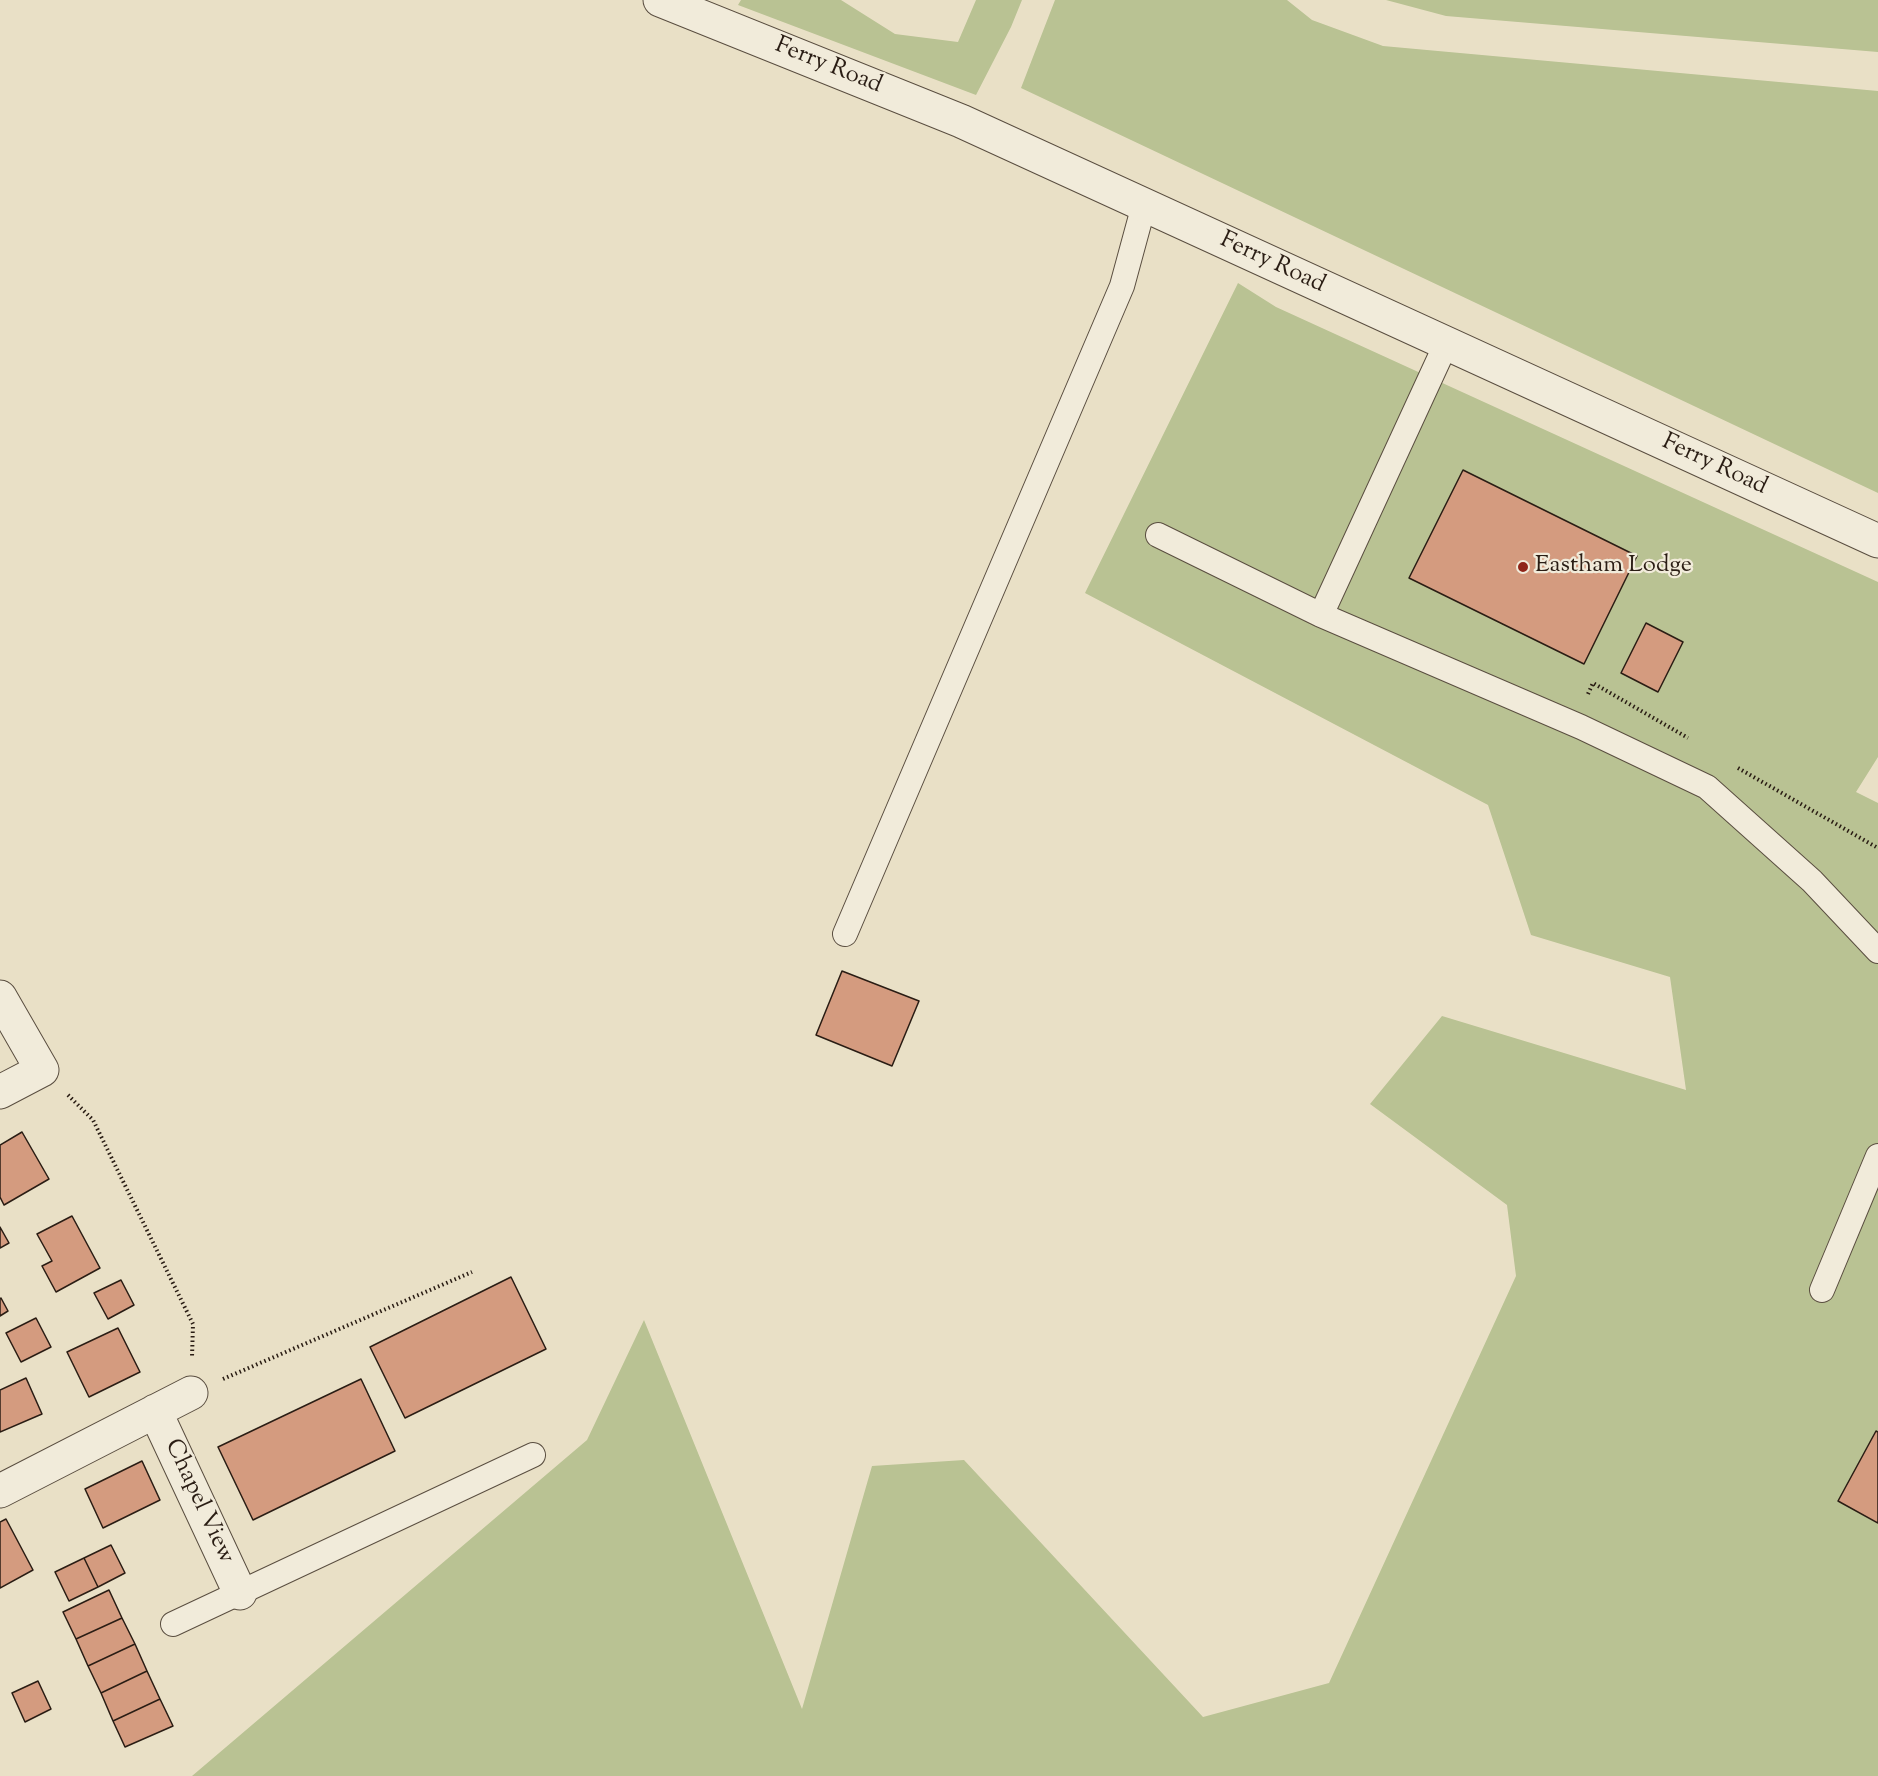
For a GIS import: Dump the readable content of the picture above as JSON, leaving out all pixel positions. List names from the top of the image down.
{
  "streets": {
    "street": ["Ferry Road", "Chapel View"]
  },
  "places": ["Eastham Lodge"]
}
